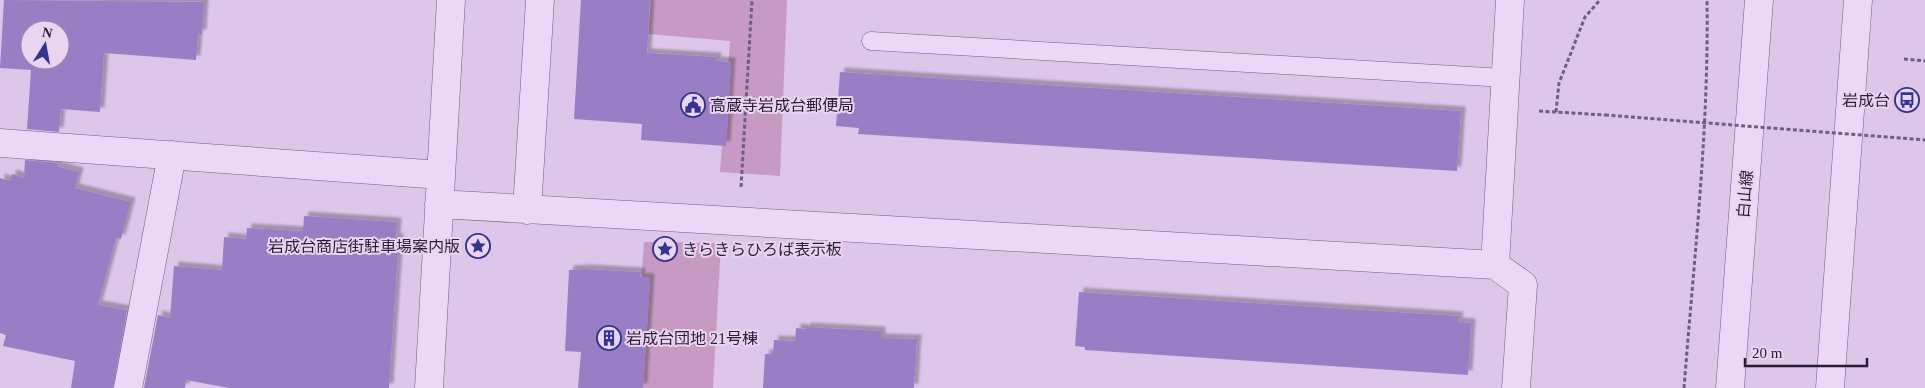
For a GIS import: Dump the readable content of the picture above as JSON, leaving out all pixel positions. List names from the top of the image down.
{
  "streets": {
    "street": ["白山線"]
  },
  "places": {
    "bus stop": ["岩成台"],
    "public building": ["高蔵寺岩成台郵便局"],
    "place": ["岩成台商店街駐車場案内版", "きらきらひろば表示板"],
    "building": ["岩成台団地 21号棟"]
  },
  "scale_bar": "20 m",
  "north": "top"
}
